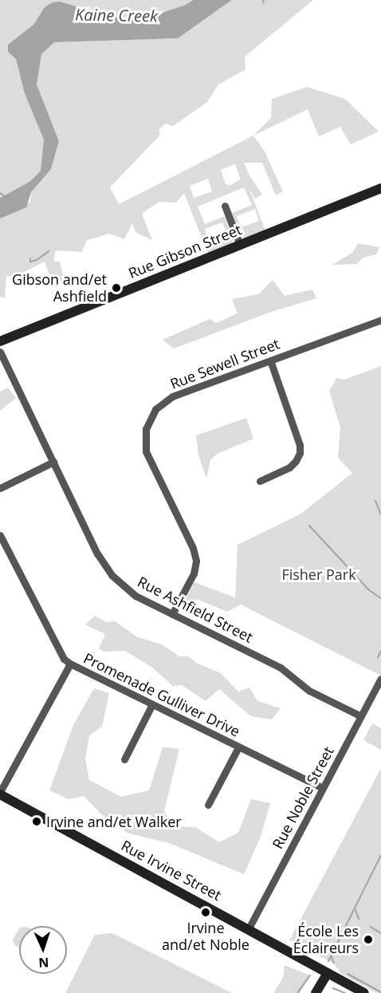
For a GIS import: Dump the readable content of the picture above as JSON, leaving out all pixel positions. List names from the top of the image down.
{
  "streets": {
    "street": [
      "Rue Gibson Street",
      "Rue Sewell Street",
      "Rue Ashfield Street",
      "Promenade Gulliver Drive",
      "Rue Noble Street",
      "Rue Irvine Street"
    ]
  },
  "crossings": [
    ["Rue Sewell Street", "Rue Ashfield Street"],
    ["Rue Ashfield Street", "Rue Noble Street"],
    ["Promenade Gulliver Drive", "Rue Noble Street"],
    ["Rue Noble Street", "Rue Irvine Street"]
  ],
  "water": ["Kaine Creek"],
  "parks": ["Fisher Park"],
  "places": [
    "Gibson and/et Ashfield",
    "Irvine and/et Walker",
    "Irvine and/et Noble",
    "École Les Éclaireurs"
  ],
  "north": "bottom"
}
